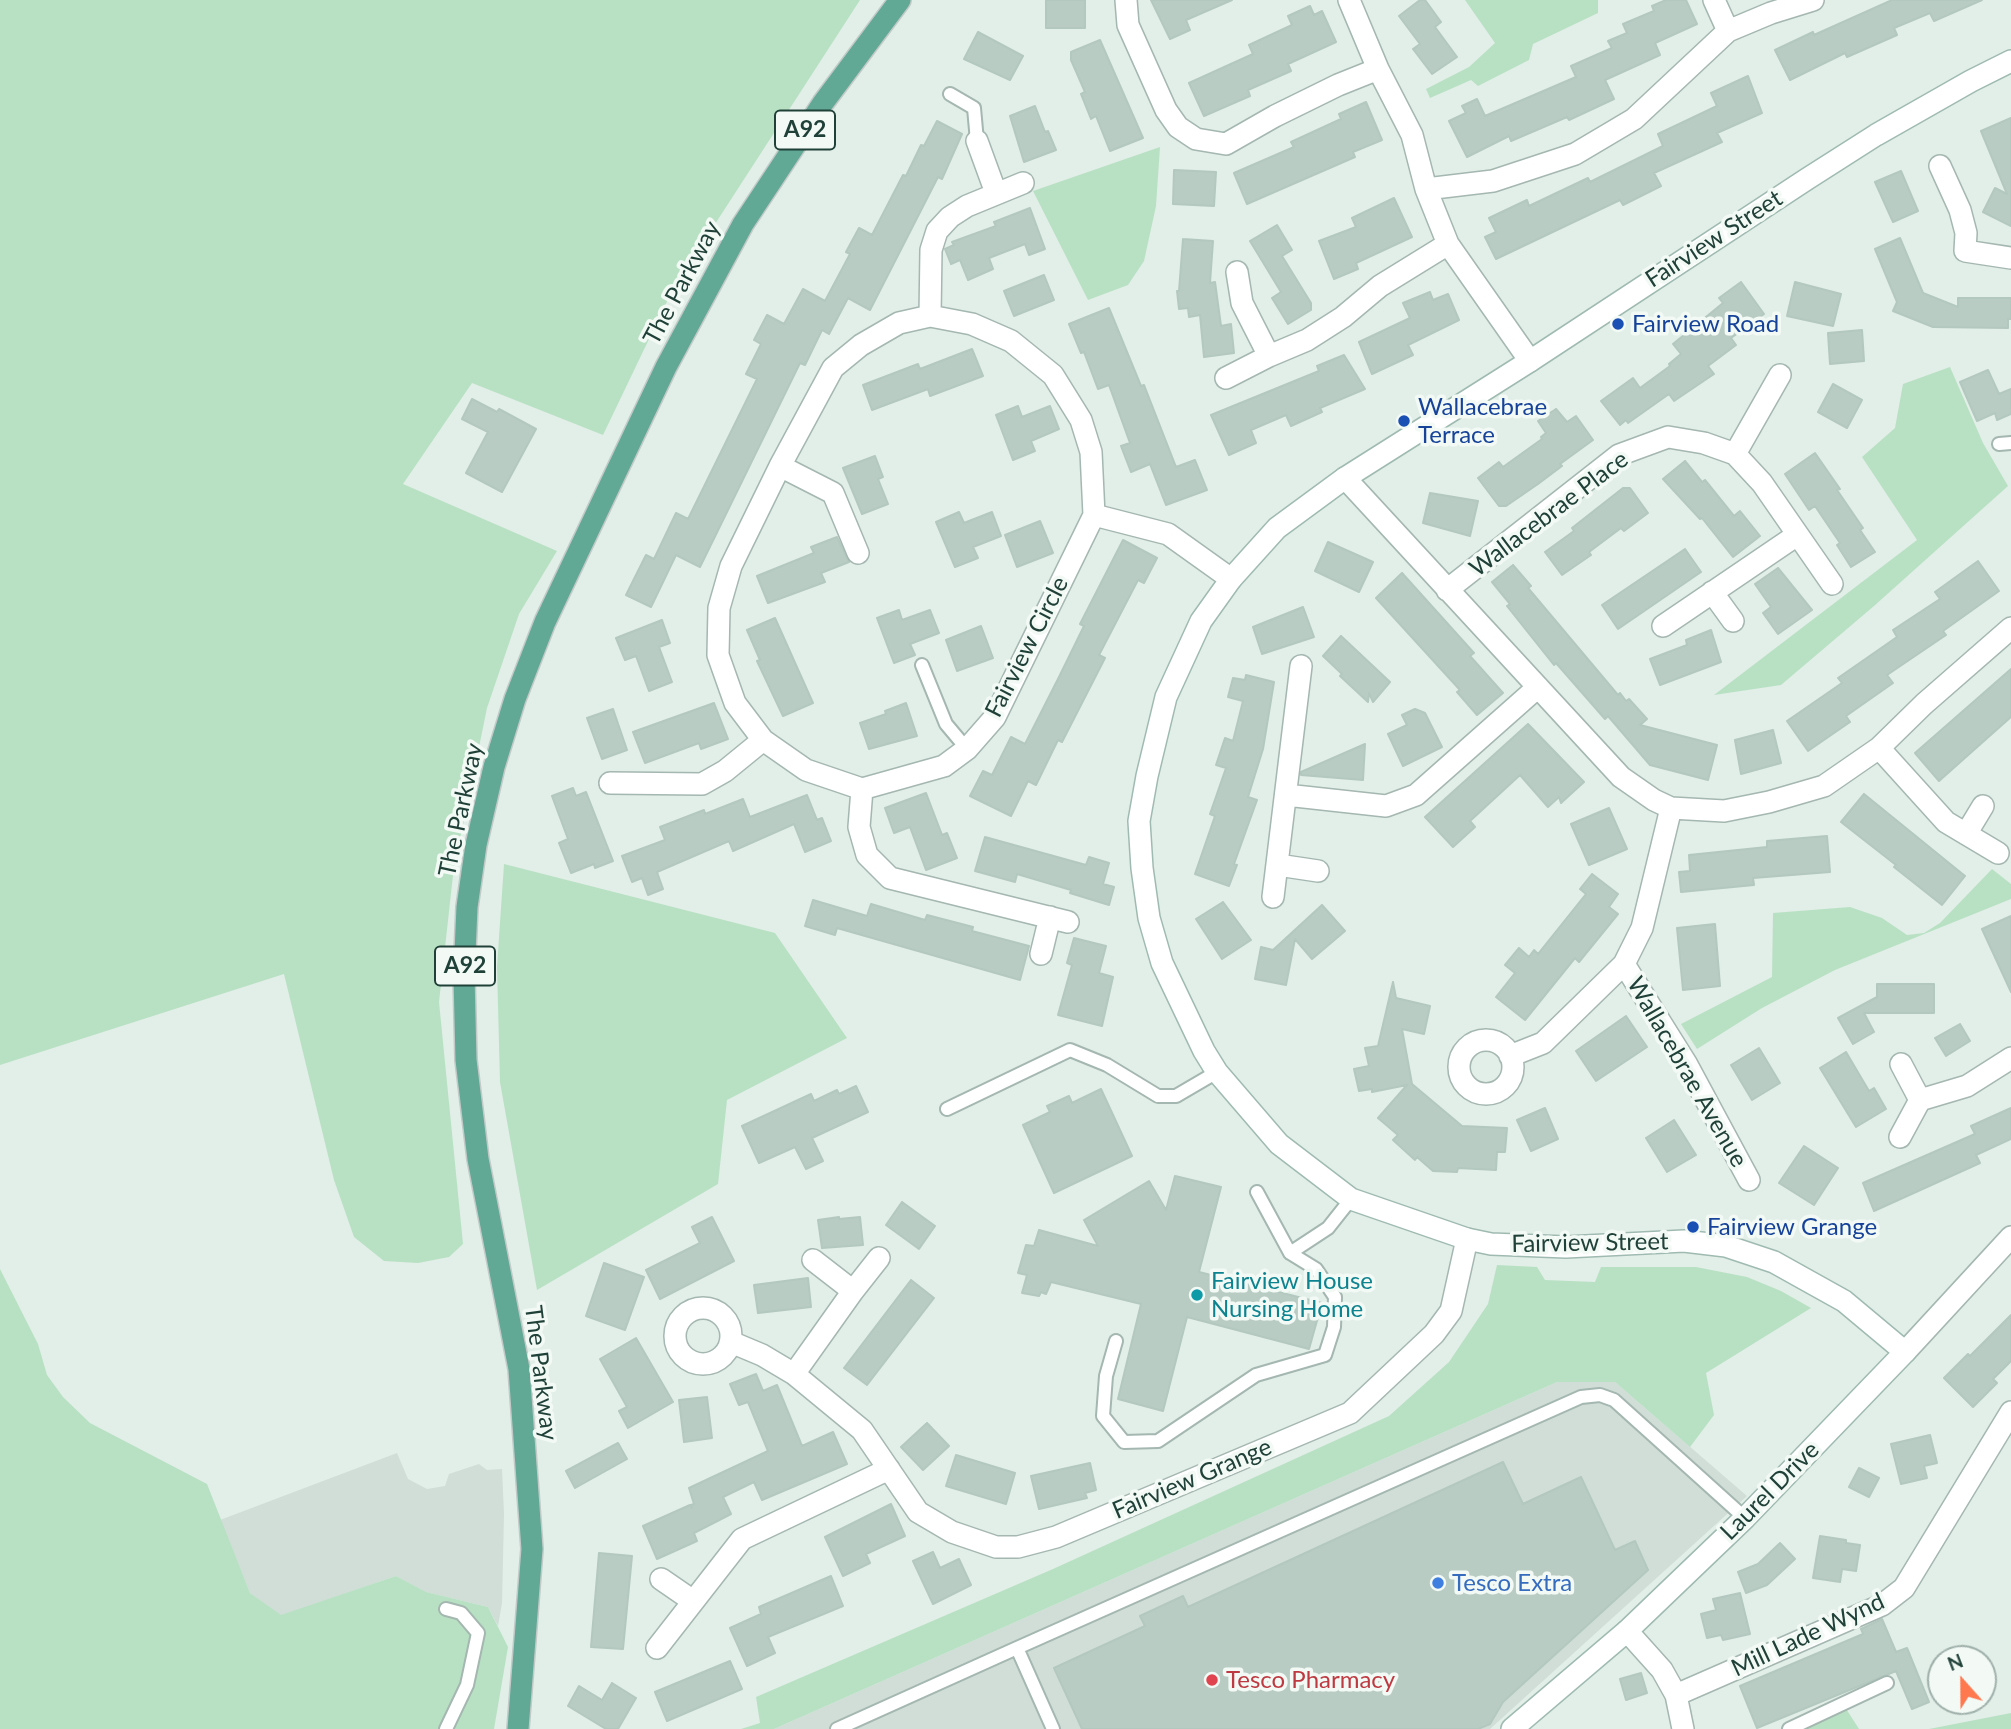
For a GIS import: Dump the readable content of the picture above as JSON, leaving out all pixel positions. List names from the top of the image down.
{
  "streets": {
    "main road": ["A92", "The Parkway"],
    "street": [
      "Fairview Street",
      "Wallacebrae Place",
      "Fairview Circle",
      "Wallacebrae Avenue",
      "Fairview Grange",
      "Laurel Drive",
      "Mill Lade Wynd"
    ]
  },
  "crossings": [
    ["Fairview Street", "Fairview Grange"],
    ["Fairview Street", "Laurel Drive"]
  ],
  "places": [
    "Fairview Road",
    "Wallacebrae Terrace",
    "Fairview Grange",
    "Fairview House Nursing Home",
    "Tesco Extra",
    "Tesco Pharmacy"
  ],
  "north": "top"
}
